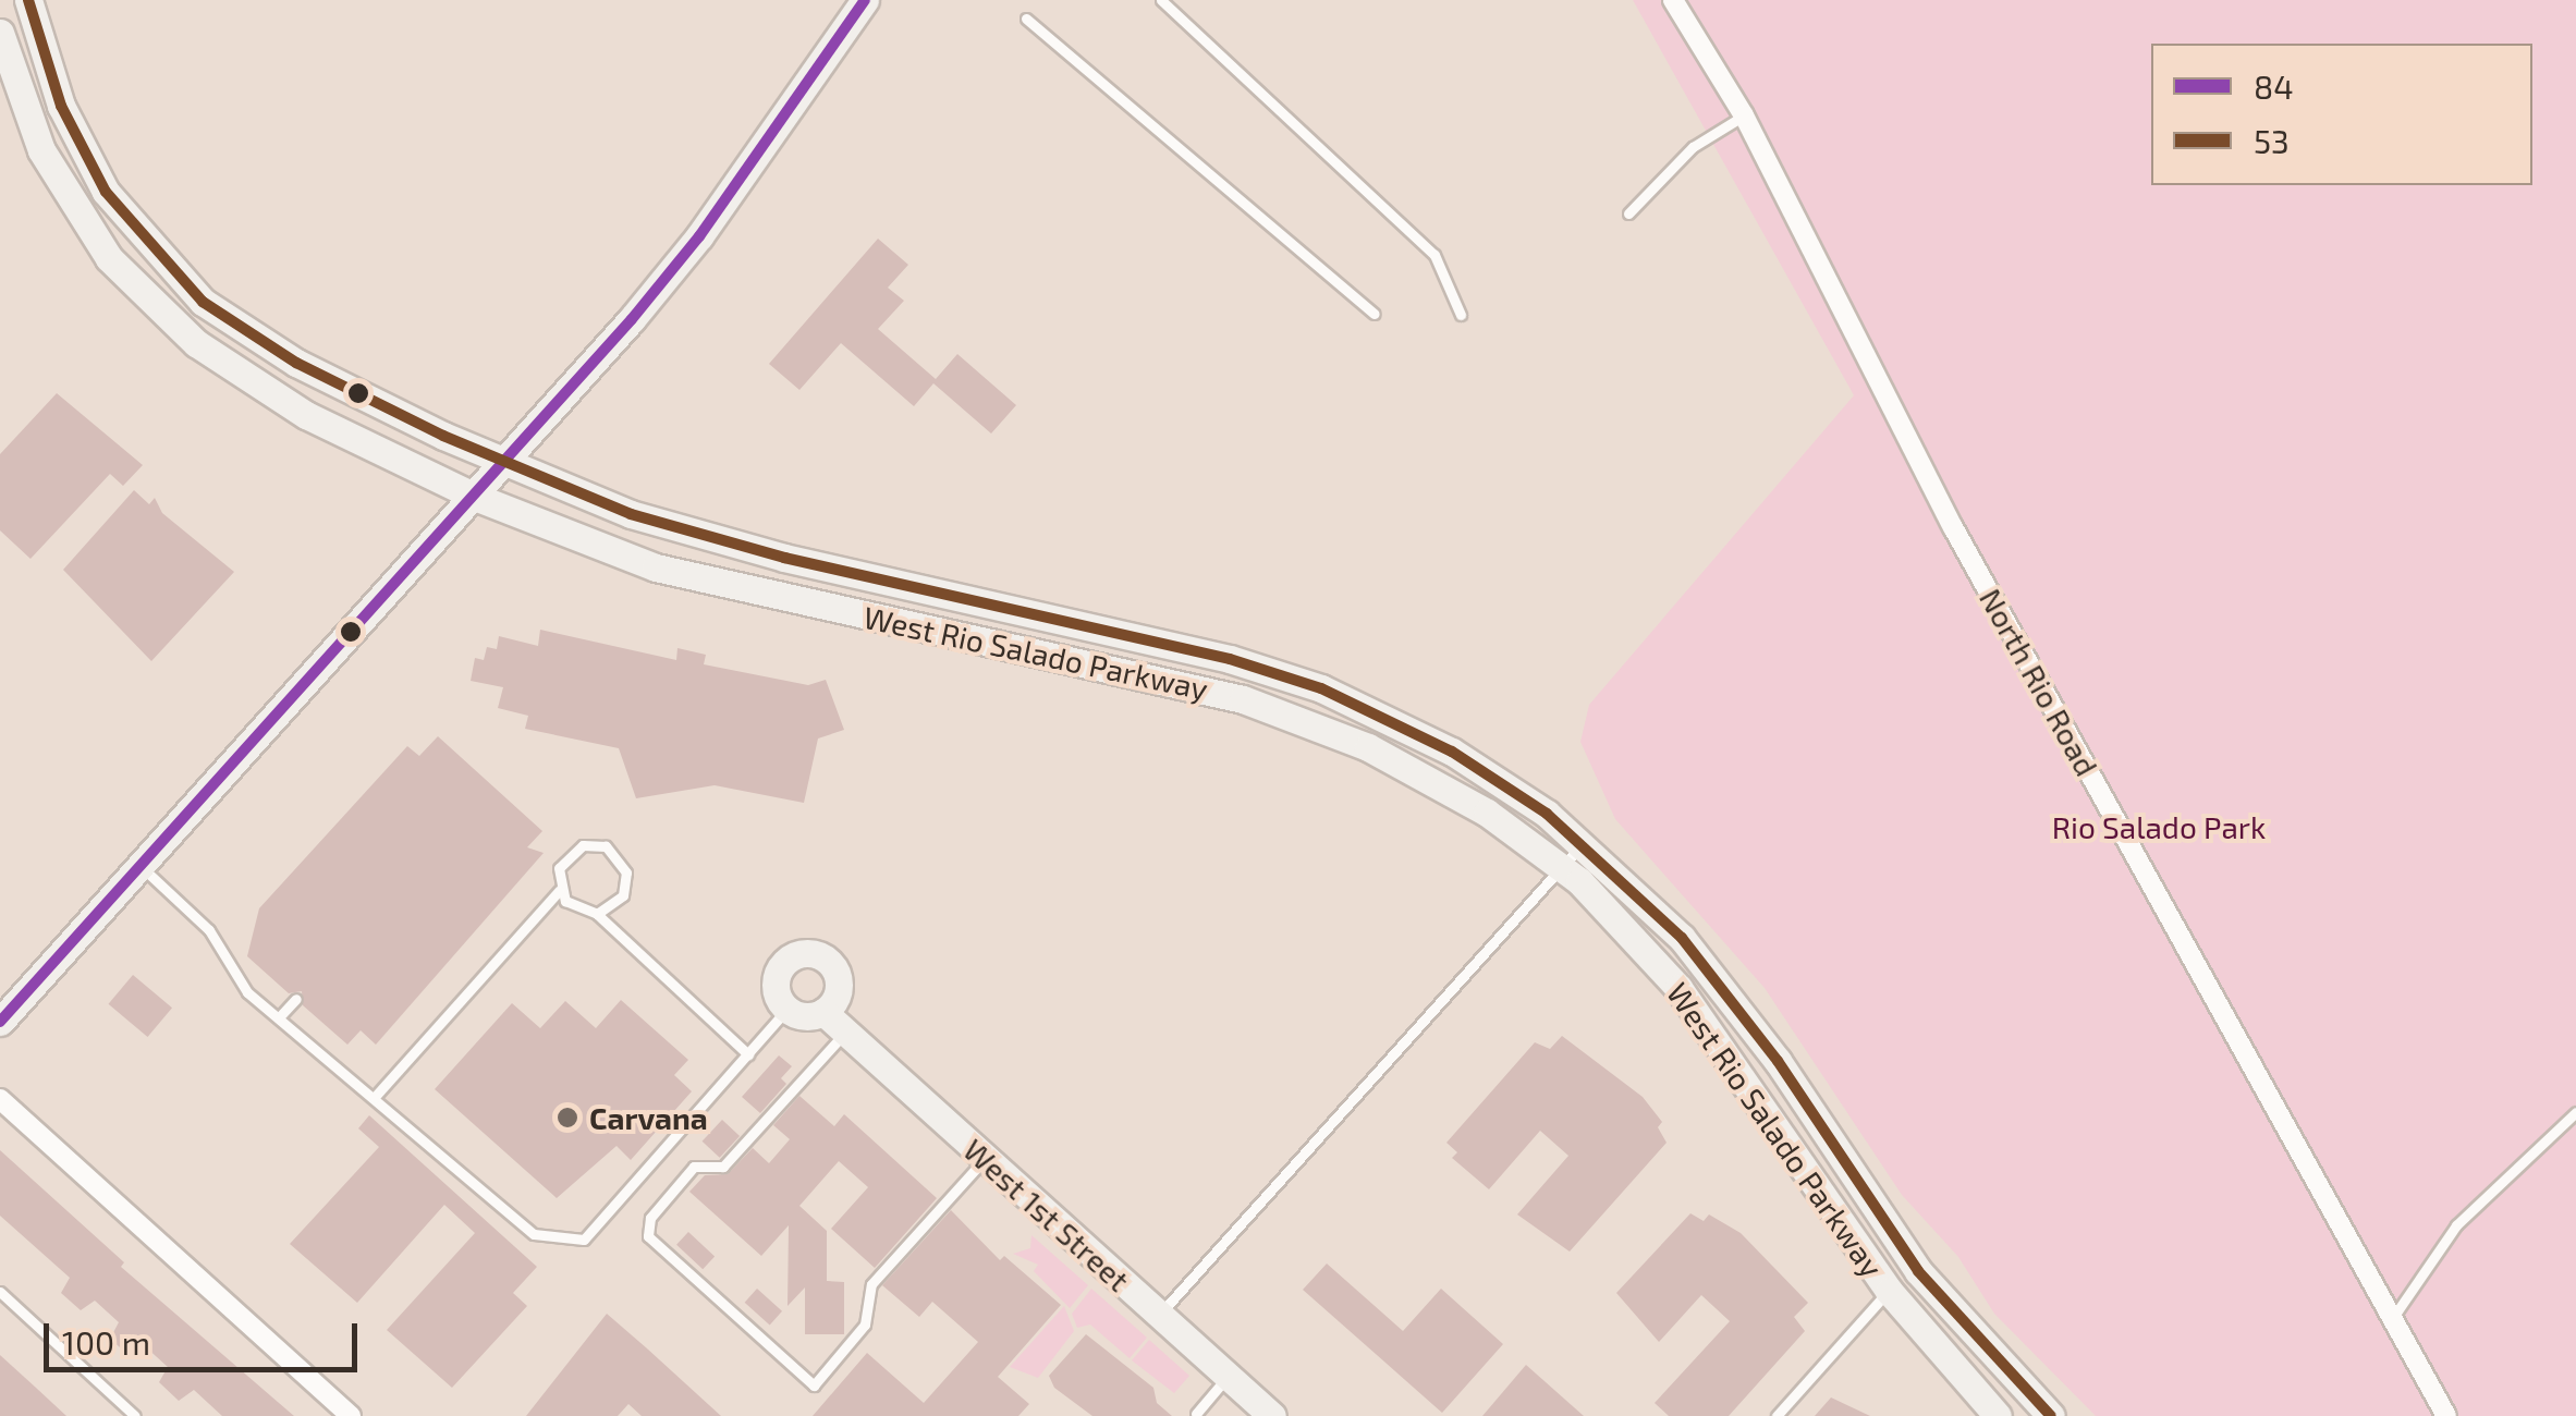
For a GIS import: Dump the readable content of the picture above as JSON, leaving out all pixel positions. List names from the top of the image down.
{
  "streets": {
    "main road": ["West Rio Salado Parkway", "West 1st Street"],
    "street": ["North Rio Road"]
  },
  "parks": ["Rio Salado Park"],
  "places": ["Carvana"],
  "lines": ["transit line 84", "transit line 53"],
  "legend": ["84", "53"],
  "scale_bar": "100 m"
}
